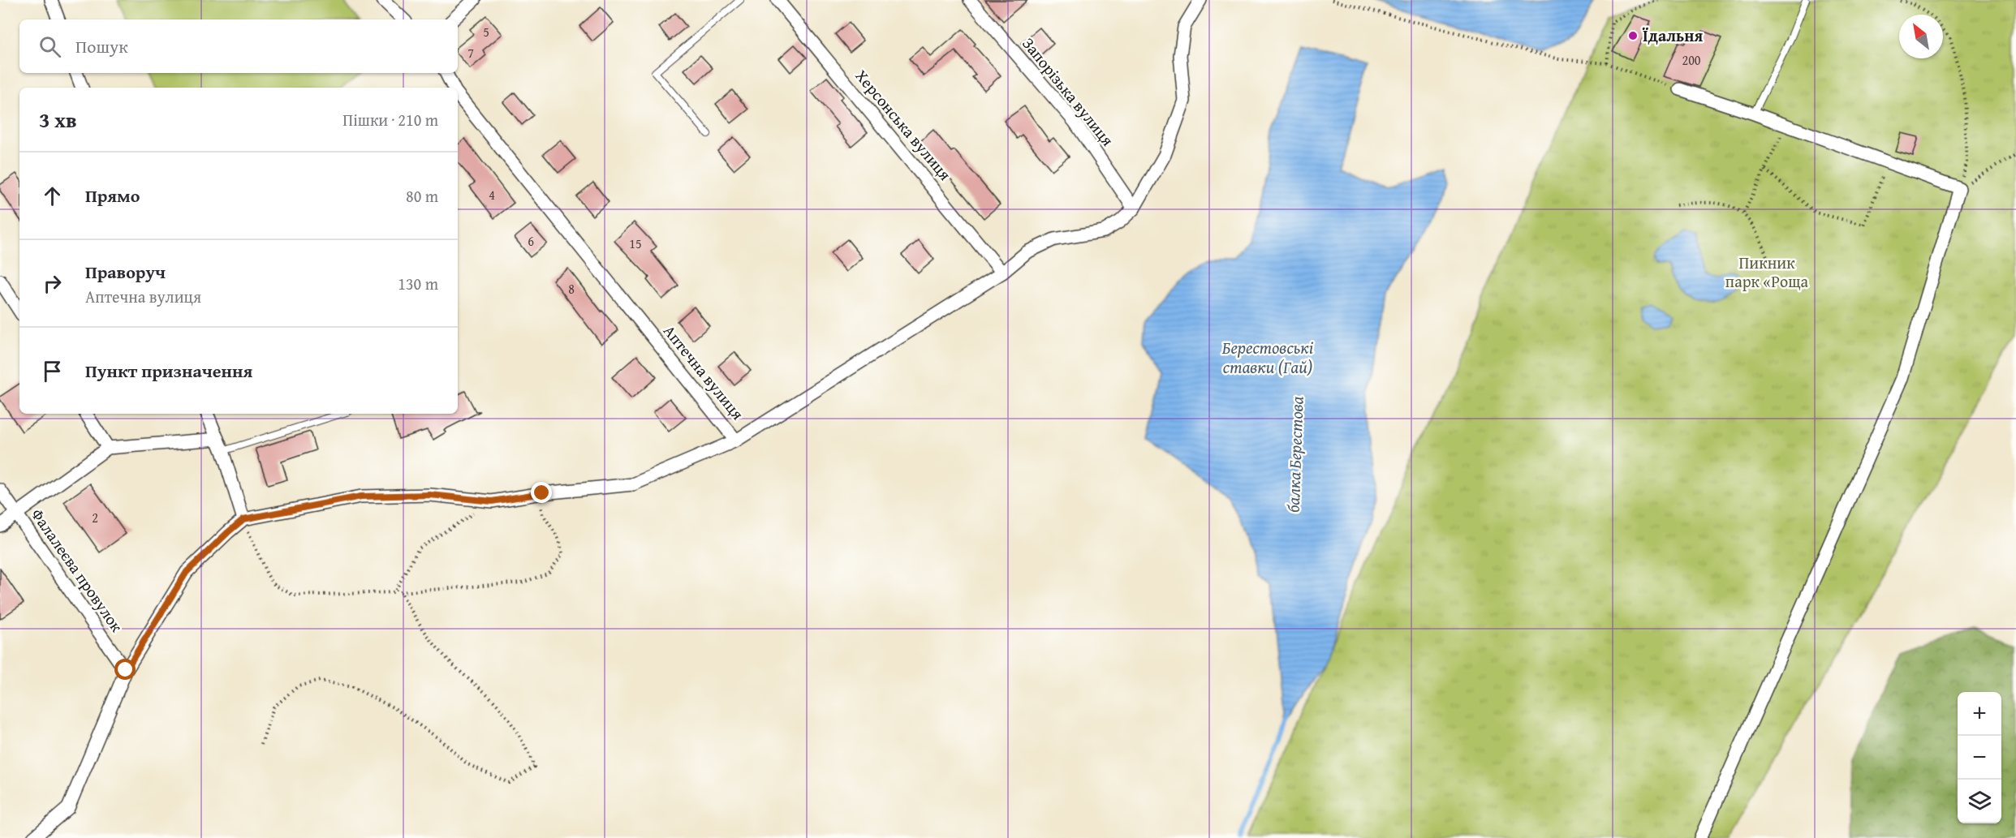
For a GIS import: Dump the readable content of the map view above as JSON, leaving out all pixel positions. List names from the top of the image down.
{
  "streets": {
    "street": [
      "Запорізька вулиця",
      "Херсонська вулиця",
      "Аптечна вулиця",
      "Фалалеєва провулок"
    ]
  },
  "water": ["Берестовські ставки (Гай)", "балка Берестова"],
  "parks": ["Пикник парк «Роща"],
  "places": ["Їдальня"],
  "house_numbers": [
    "5",
    "7",
    "200",
    "4",
    "6",
    "15",
    "8",
    "2"
  ],
  "north": "top left",
  "page": {
    "search": "Пошук",
    "heading": ["3 хв", "Пішки · 210 m"],
    "list": [
      ["Прямо", "80 m"],
      ["Праворуч", "Аптечна вулиця", "130 m"],
      "Пункт призначення"
    ],
    "map_buttons": ["+", "−"]
  }
}
